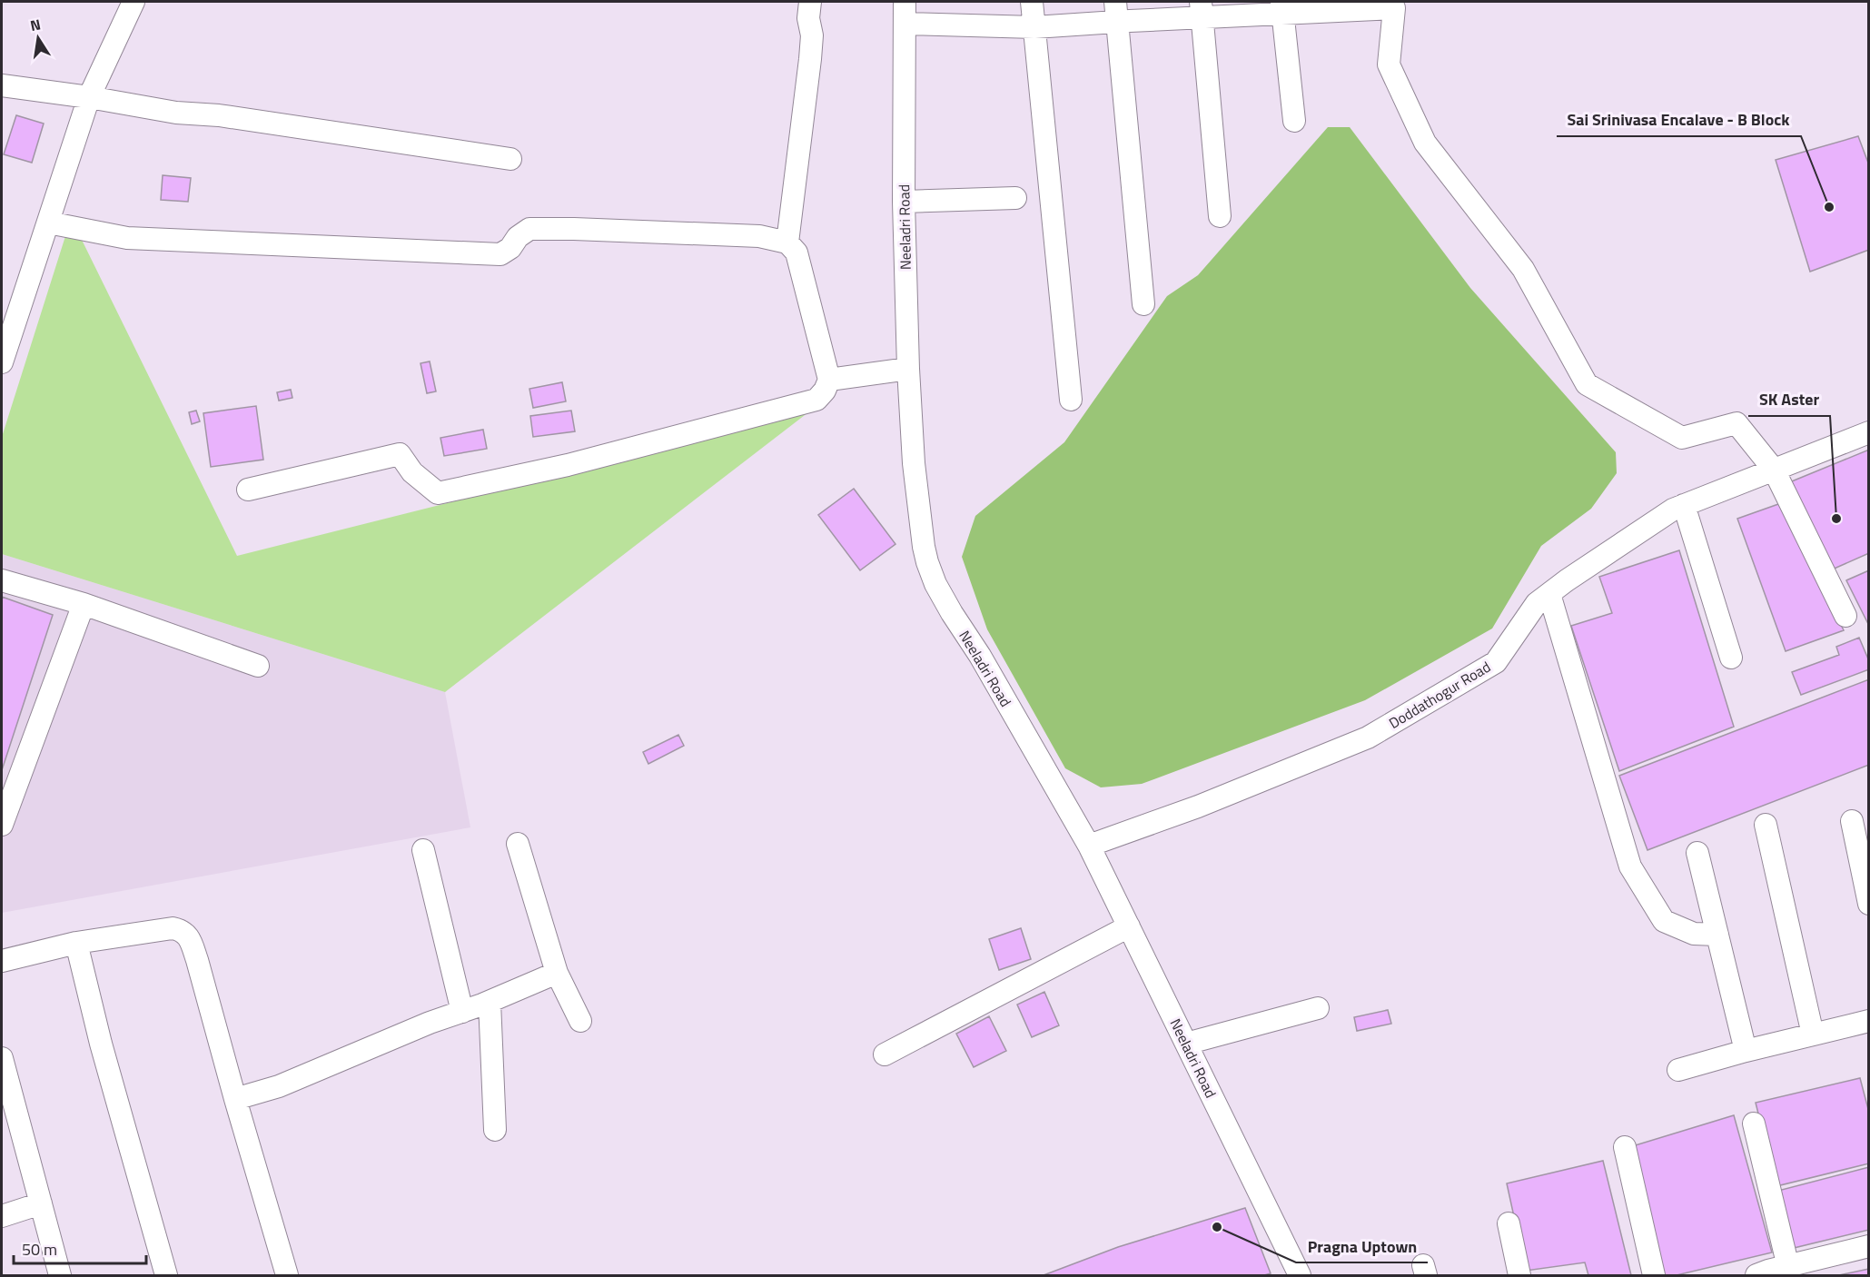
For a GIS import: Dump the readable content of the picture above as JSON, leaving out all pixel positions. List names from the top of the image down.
{
  "streets": {
    "street": ["Neeladri Road", "Doddathogur Road"]
  },
  "crossings": [
    ["Neeladri Road", "Doddathogur Road"]
  ],
  "places": ["Sai Srinivasa Encalave - B Block", "SK Aster", "Pragna Uptown"],
  "scale_bar": "50 m",
  "north": "top"
}
